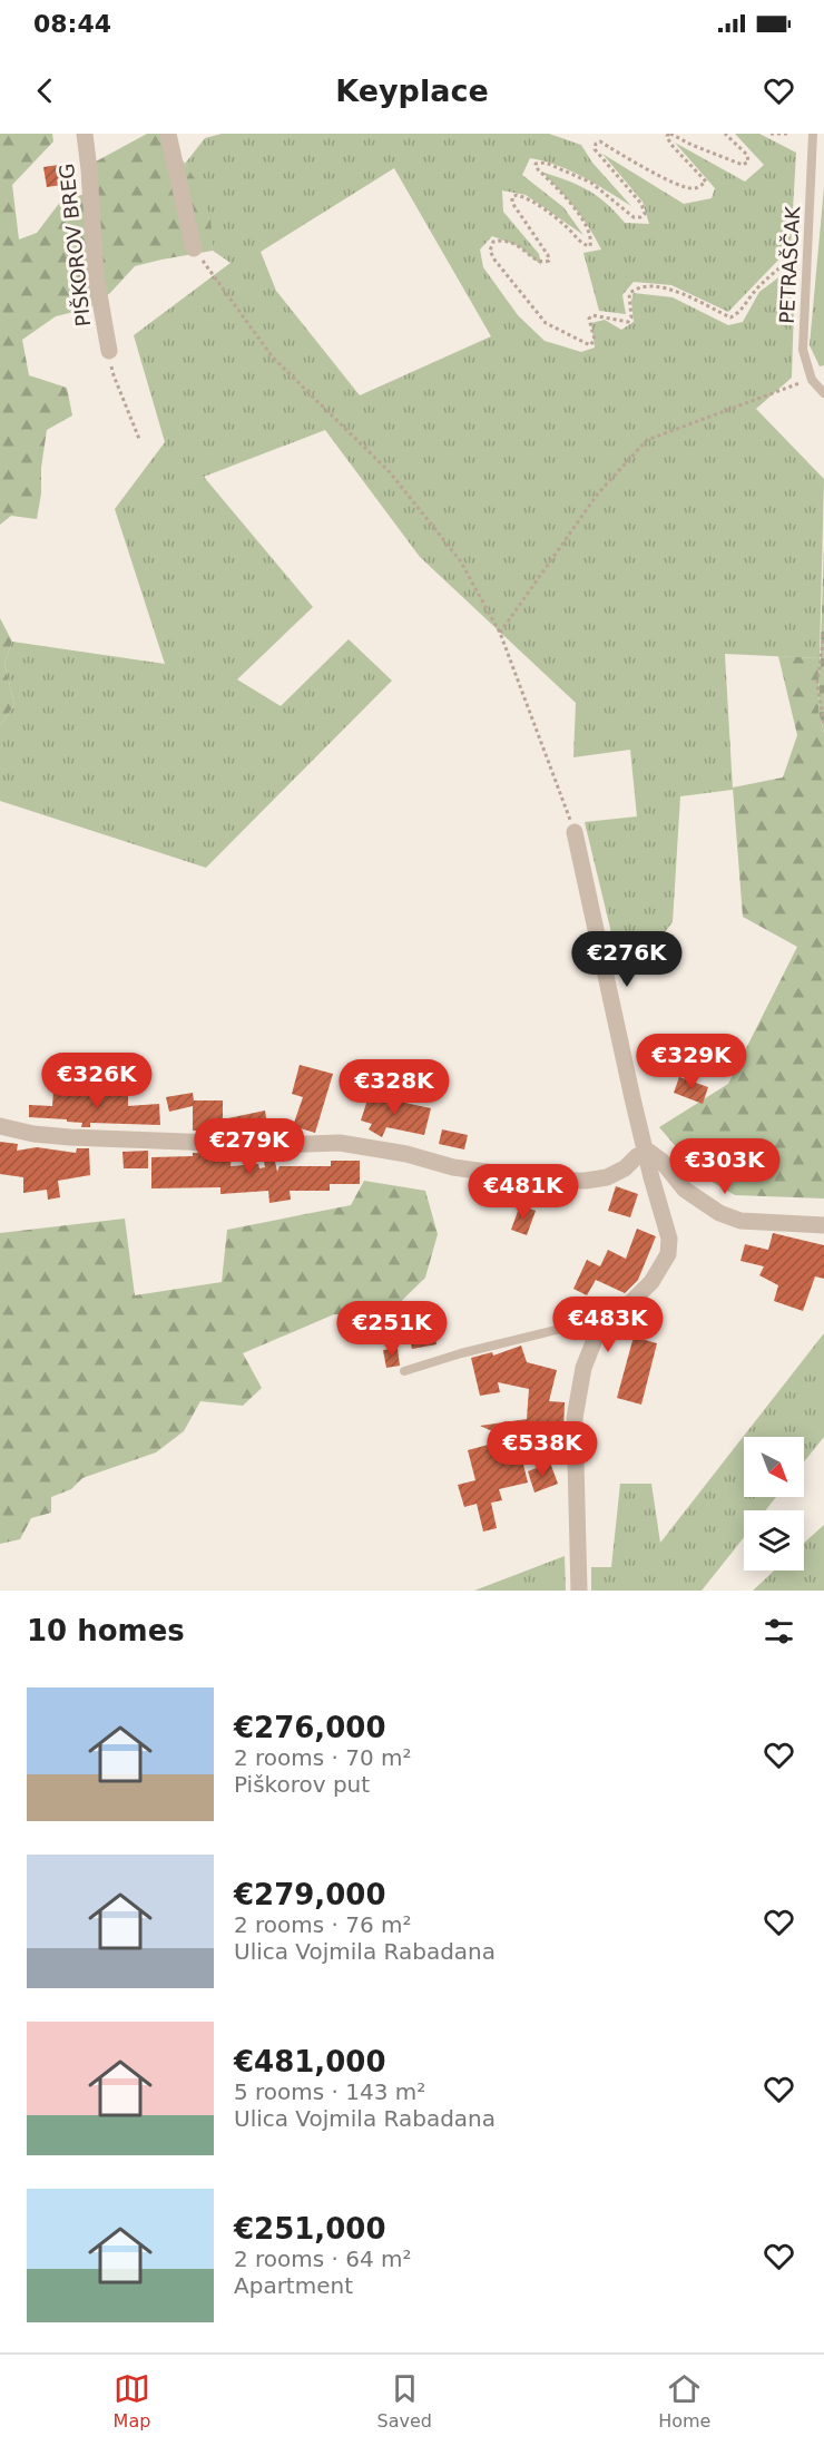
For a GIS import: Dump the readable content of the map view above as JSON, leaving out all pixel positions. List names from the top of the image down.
{
  "streets": {
    "street": ["PIŠKOROV BREG"],
    "lane": ["PETRAŠČAK"]
  },
  "north": "bottom right",
  "page": {
    "status": "08:44",
    "header": "Keyplace",
    "price": [
      "€276K",
      "€329K",
      "€326K",
      "€328K",
      "€279K",
      "€303K",
      "€481K",
      "€483K",
      "€251K",
      "€538K"
    ],
    "heading": "10 homes",
    "list": [
      {
        "name": "€276,000",
        "note": "2 rooms · 70 m² · Piškorov put"
      },
      {
        "name": "€279,000",
        "note": "2 rooms · 76 m² · Ulica Vojmila Rabadana"
      },
      {
        "name": "€481,000",
        "note": "5 rooms · 143 m² · Ulica Vojmila Rabadana"
      },
      {
        "name": "€251,000",
        "note": "2 rooms · 64 m² · Apartment"
      }
    ],
    "tabs": ["Map", "Saved", "Home"]
  }
}
